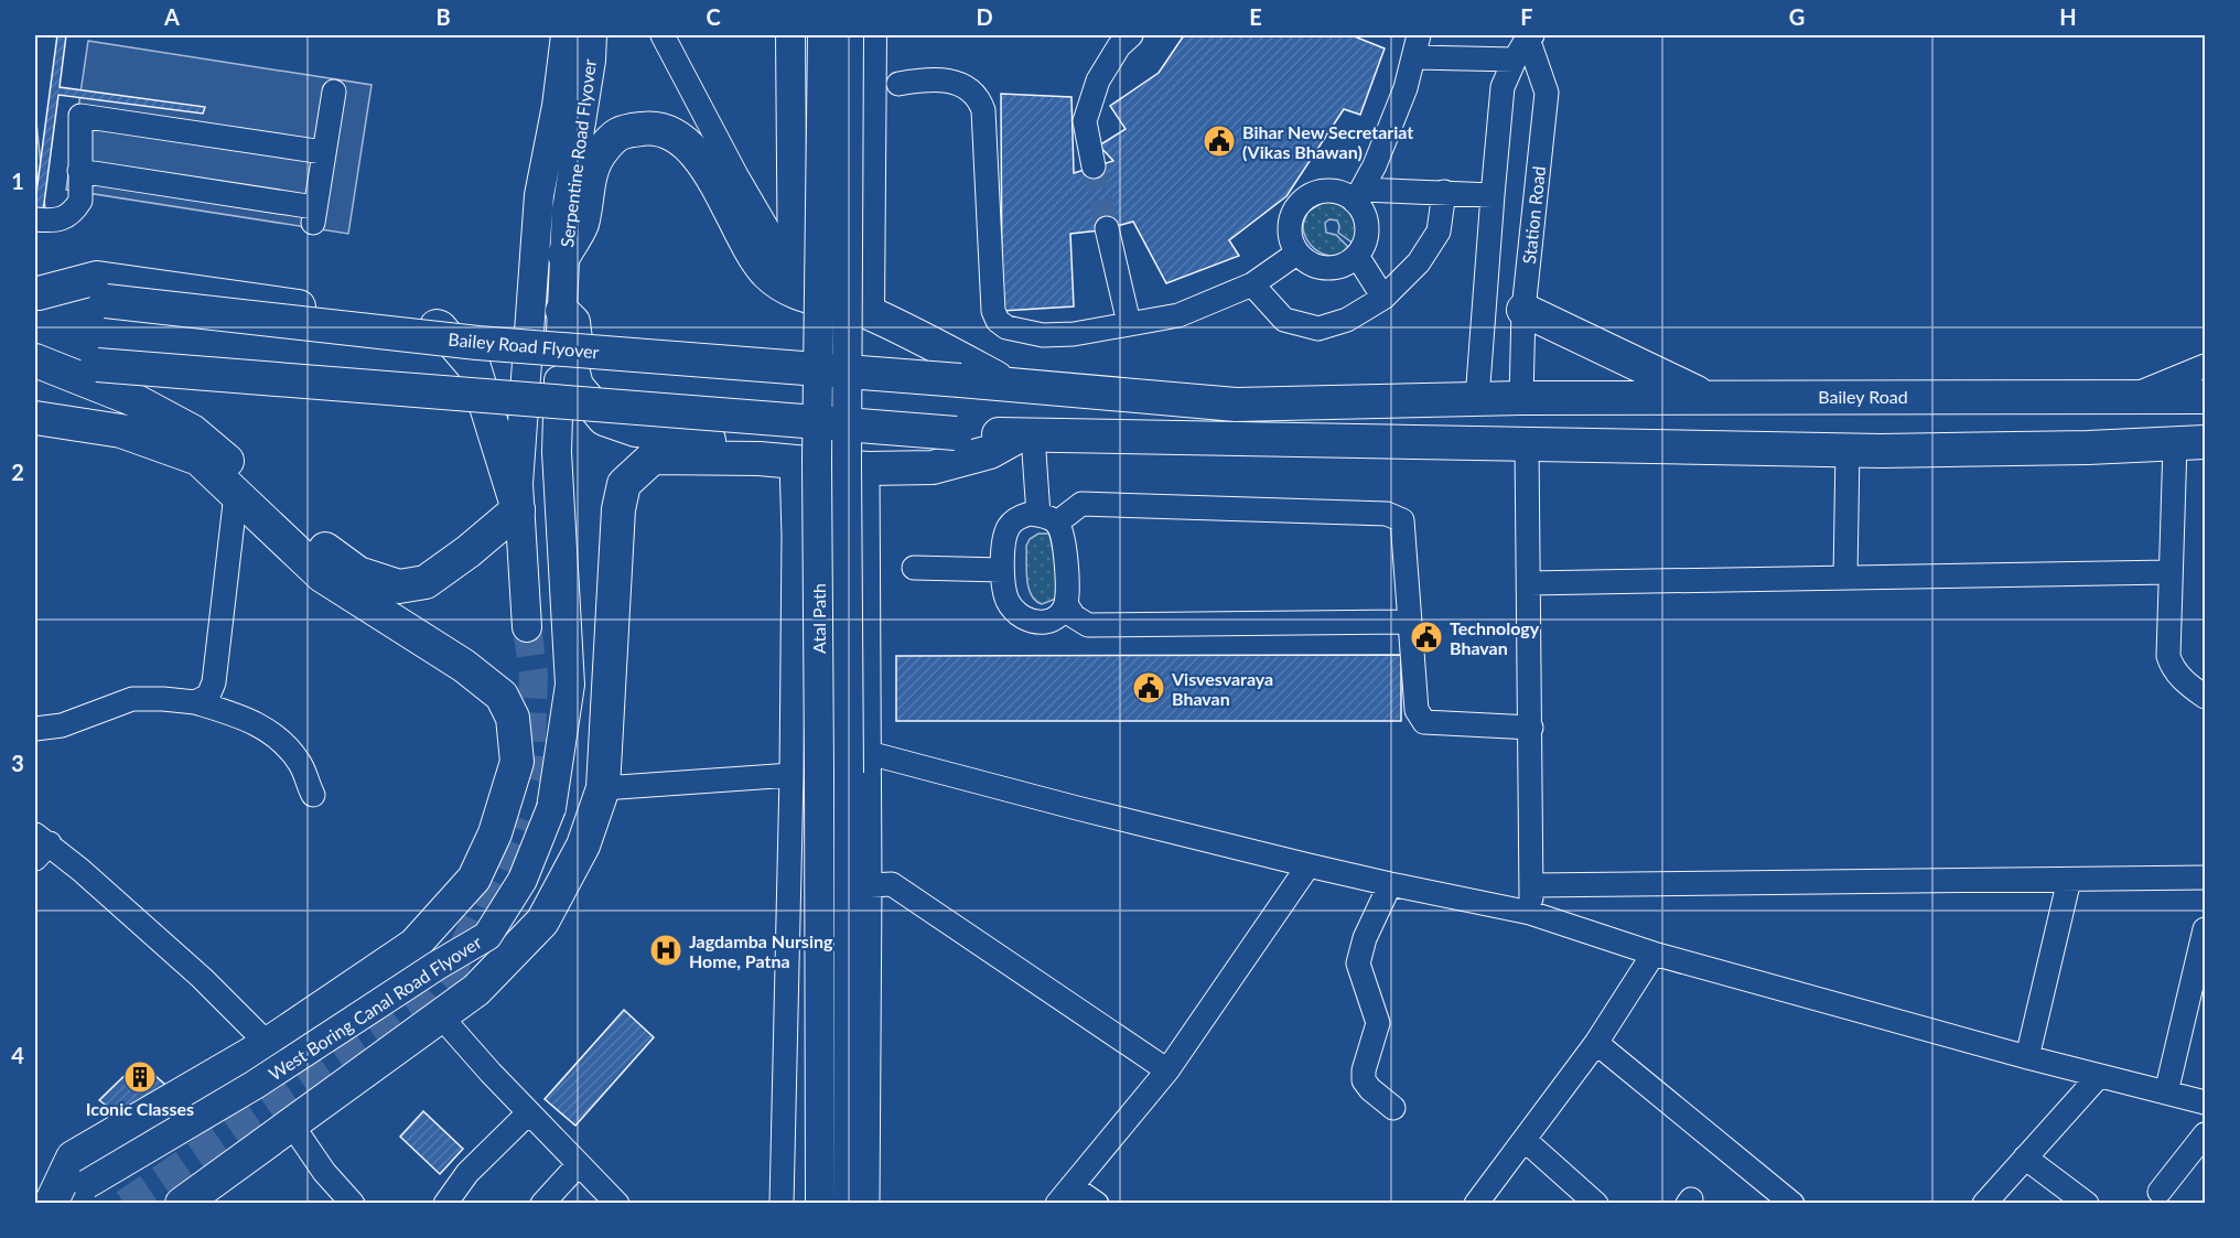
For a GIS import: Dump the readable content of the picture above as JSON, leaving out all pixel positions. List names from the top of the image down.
{
  "streets": {
    "highway": ["Bailey Road Flyover", "Bailey Road"],
    "main road": ["Serpentine Road Flyover", "Atal Path", "West Boring Canal Road Flyover"],
    "street": ["Station Road"]
  },
  "crossings": [
    ["Serpentine Road Flyover", "West Boring Canal Road Flyover"],
    ["Station Road", "Bailey Road"],
    ["Bailey Road Flyover", "Bailey Road"]
  ],
  "places": {
    "public building": ["Bihar New Secretariat (Vikas Bhawan)", "Technology Bhavan", "Visvesvaraya Bhavan"],
    "hospital": ["Jagdamba Nursing Home, Patna"],
    "building": ["Iconic Classes"]
  },
  "grid": {
    "columns": [
      "A",
      "B",
      "C",
      "D",
      "E",
      "F",
      "G",
      "H"
    ],
    "rows": [
      "1",
      "2",
      "3",
      "4"
    ]
  }
}
